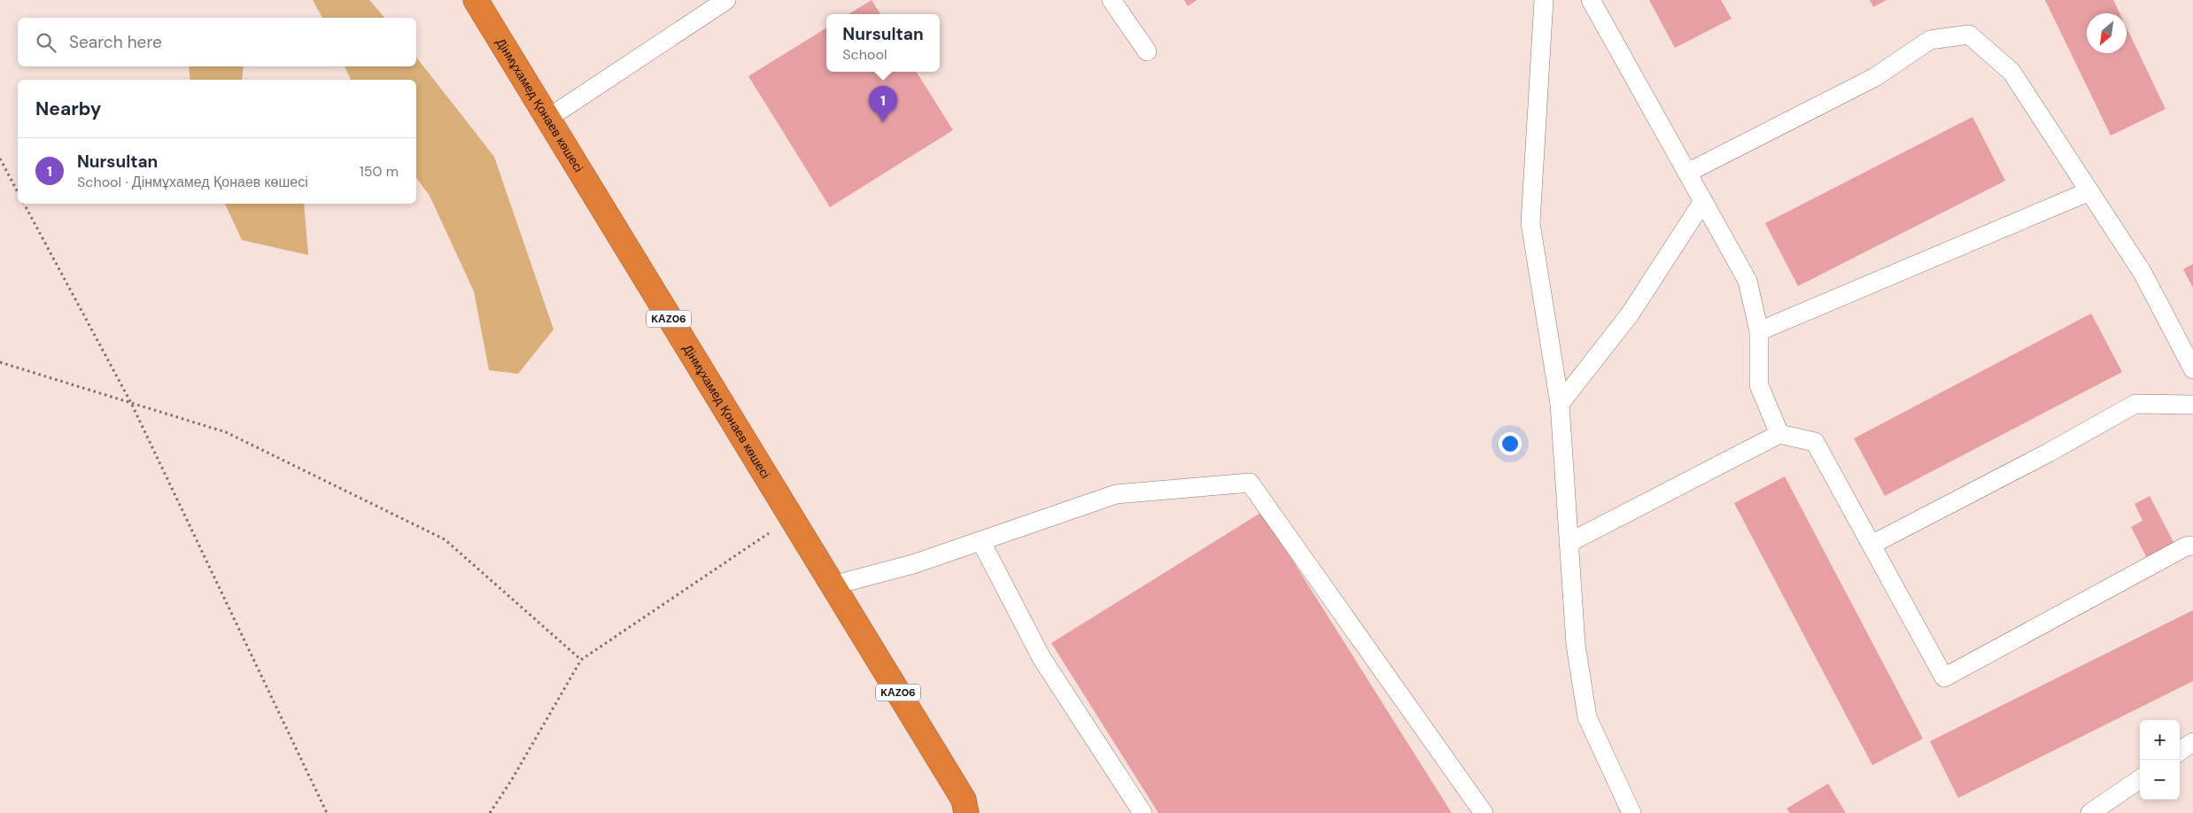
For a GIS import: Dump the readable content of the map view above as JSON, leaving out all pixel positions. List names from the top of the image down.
{
  "streets": {
    "highway": ["Дінмұхамед Қонаев көшесі", "KАZ06"]
  },
  "north": "bottom left",
  "page": {
    "popup": ["Nursultan", "School"],
    "search": "Search here",
    "heading": "Nearby",
    "pins": "1",
    "list": [
      {
        "mark": "1",
        "name": "Nursultan",
        "note": "School · Дінмұхамед Қонаев көшесі",
        "value": "150 m"
      }
    ],
    "map_buttons": ["+", "−"]
  }
}
